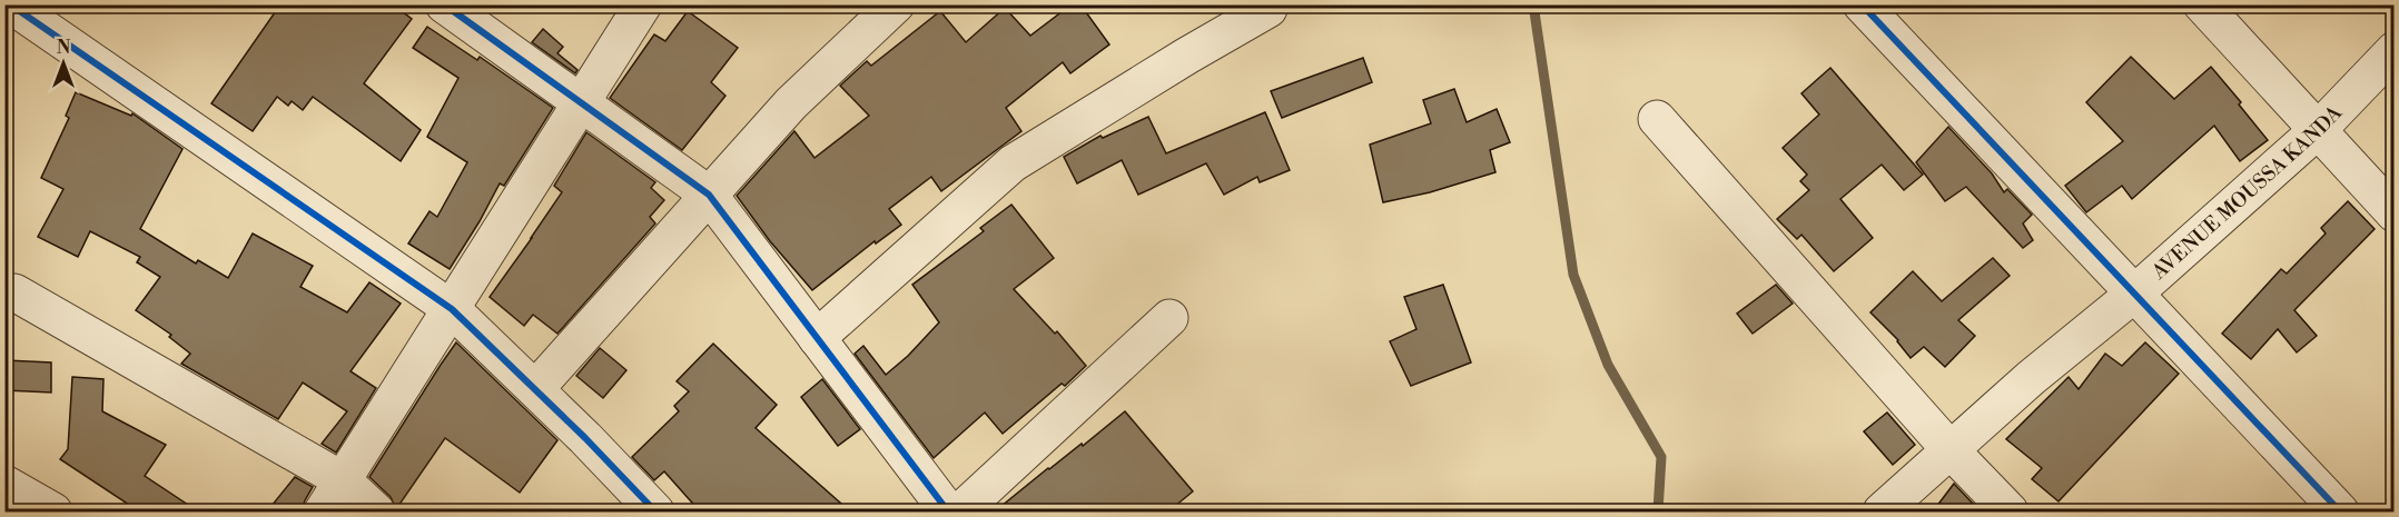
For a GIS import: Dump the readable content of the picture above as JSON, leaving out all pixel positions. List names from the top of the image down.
{
  "streets": {
    "street": ["AVENUE MOUSSA KANDA"]
  },
  "north": "top"
}
